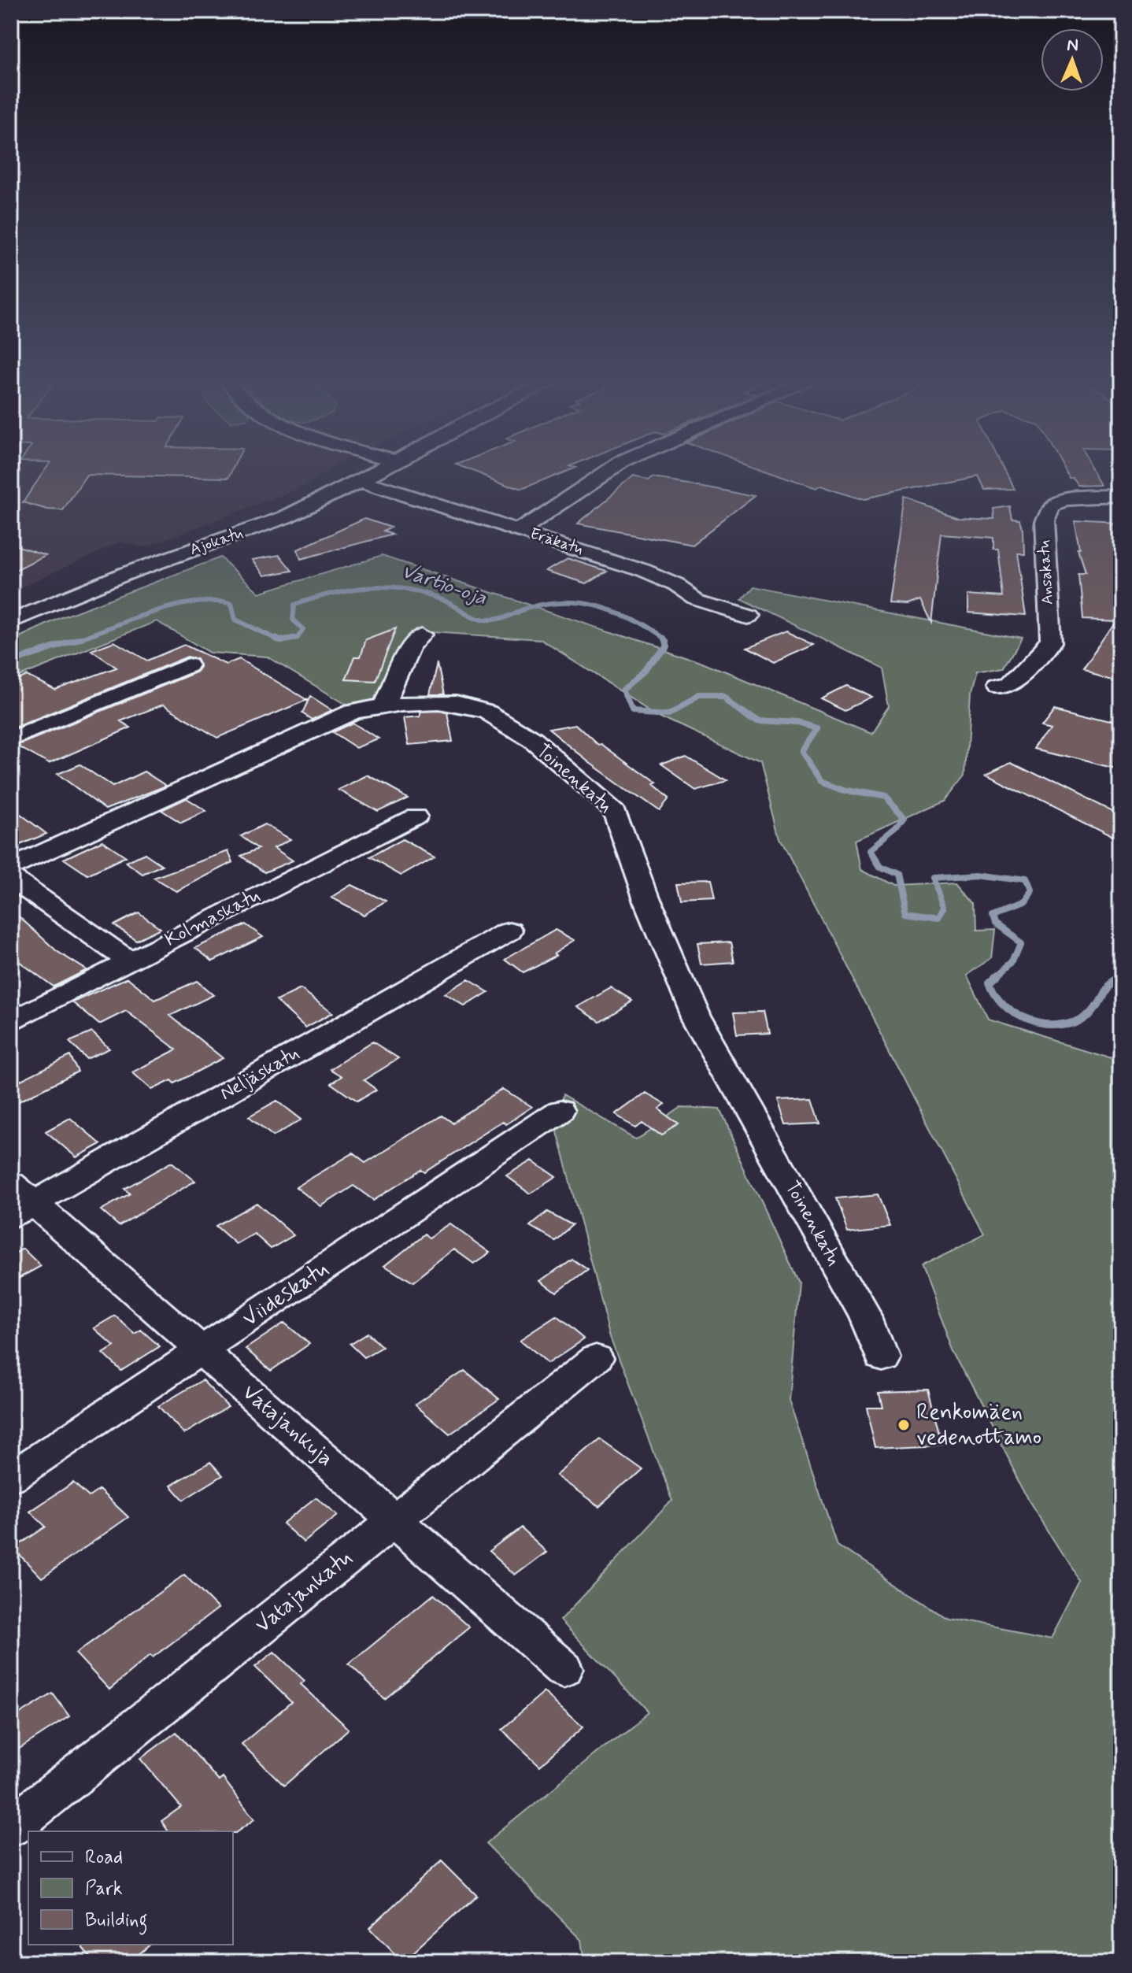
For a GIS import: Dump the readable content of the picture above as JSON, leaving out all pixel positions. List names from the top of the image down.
{
  "streets": {
    "street": [
      "Ajokatu",
      "Eräkatu",
      "Ansakatu",
      "Toinenkatu",
      "Kolmaskatu",
      "Neljäskatu",
      "Viideskatu",
      "Vatajankuja",
      "Vatajankatu"
    ]
  },
  "crossings": [
    ["Ajokatu", "Eräkatu"],
    ["Neljäskatu", "Vatajankuja"],
    ["Viideskatu", "Vatajankuja"],
    ["Vatajankuja", "Vatajankatu"]
  ],
  "water": ["Vartio-oja"],
  "places": ["Renkomäen vedenottamo"],
  "legend": ["Road", "Park", "Building"],
  "north": "top"
}
